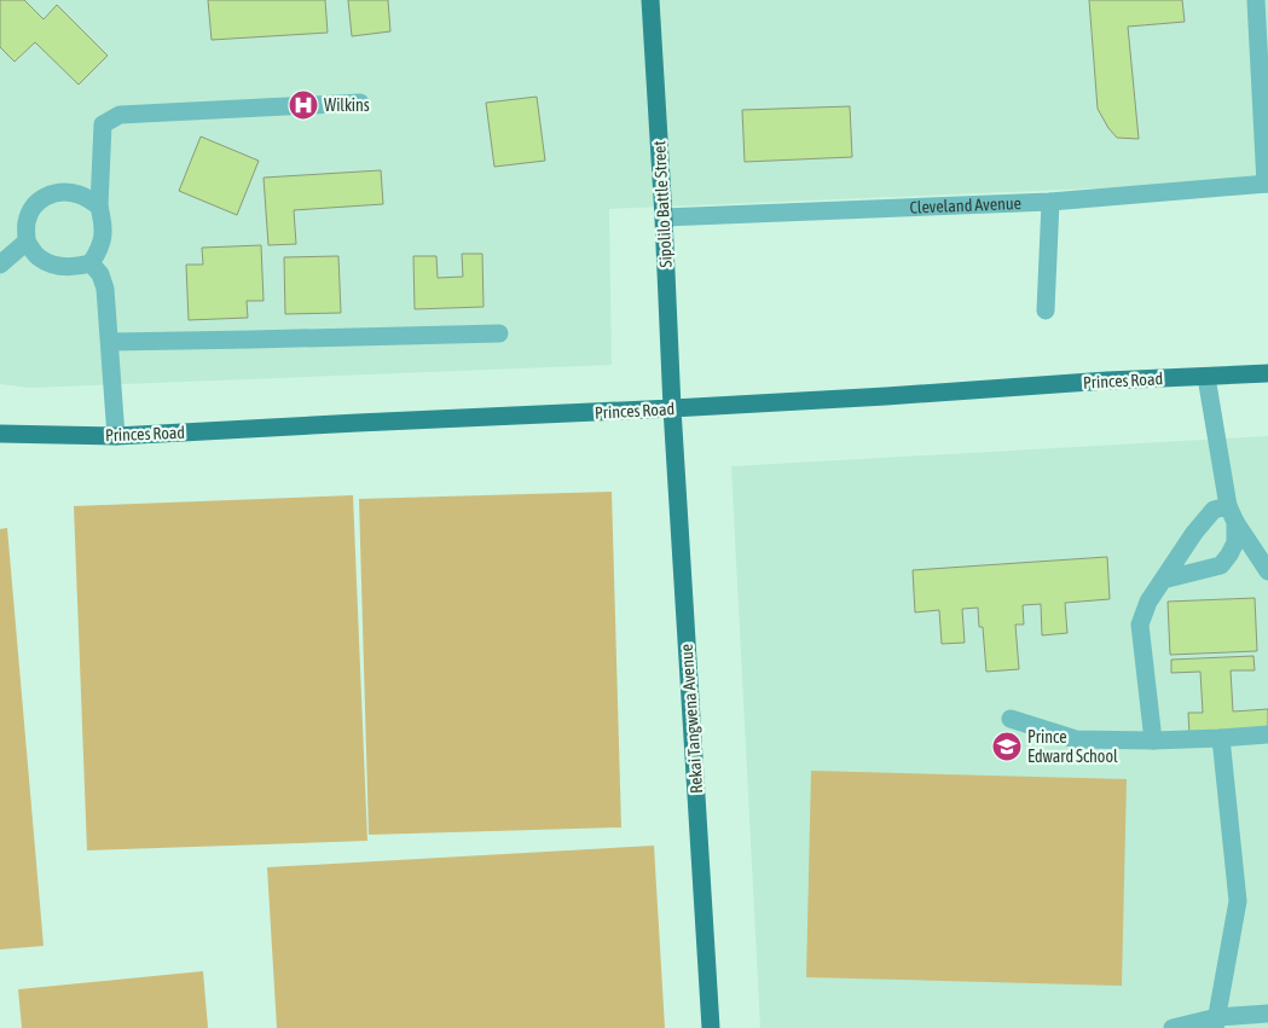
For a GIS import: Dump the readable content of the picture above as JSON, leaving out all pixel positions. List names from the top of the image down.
{
  "streets": {
    "main road": ["Sipolilo Battle Street", "Princes Road", "Rekai Tangwena Avenue"],
    "street": ["Cleveland Avenue"]
  },
  "crossings": [
    ["Sipolilo Battle Street", "Cleveland Avenue"],
    ["Sipolilo Battle Street", "Princes Road"],
    ["Sipolilo Battle Street", "Rekai Tangwena Avenue"],
    ["Princes Road", "Rekai Tangwena Avenue"]
  ],
  "places": {
    "hospital": ["Wilkins"],
    "school or university": ["Prince Edward School"]
  }
}
